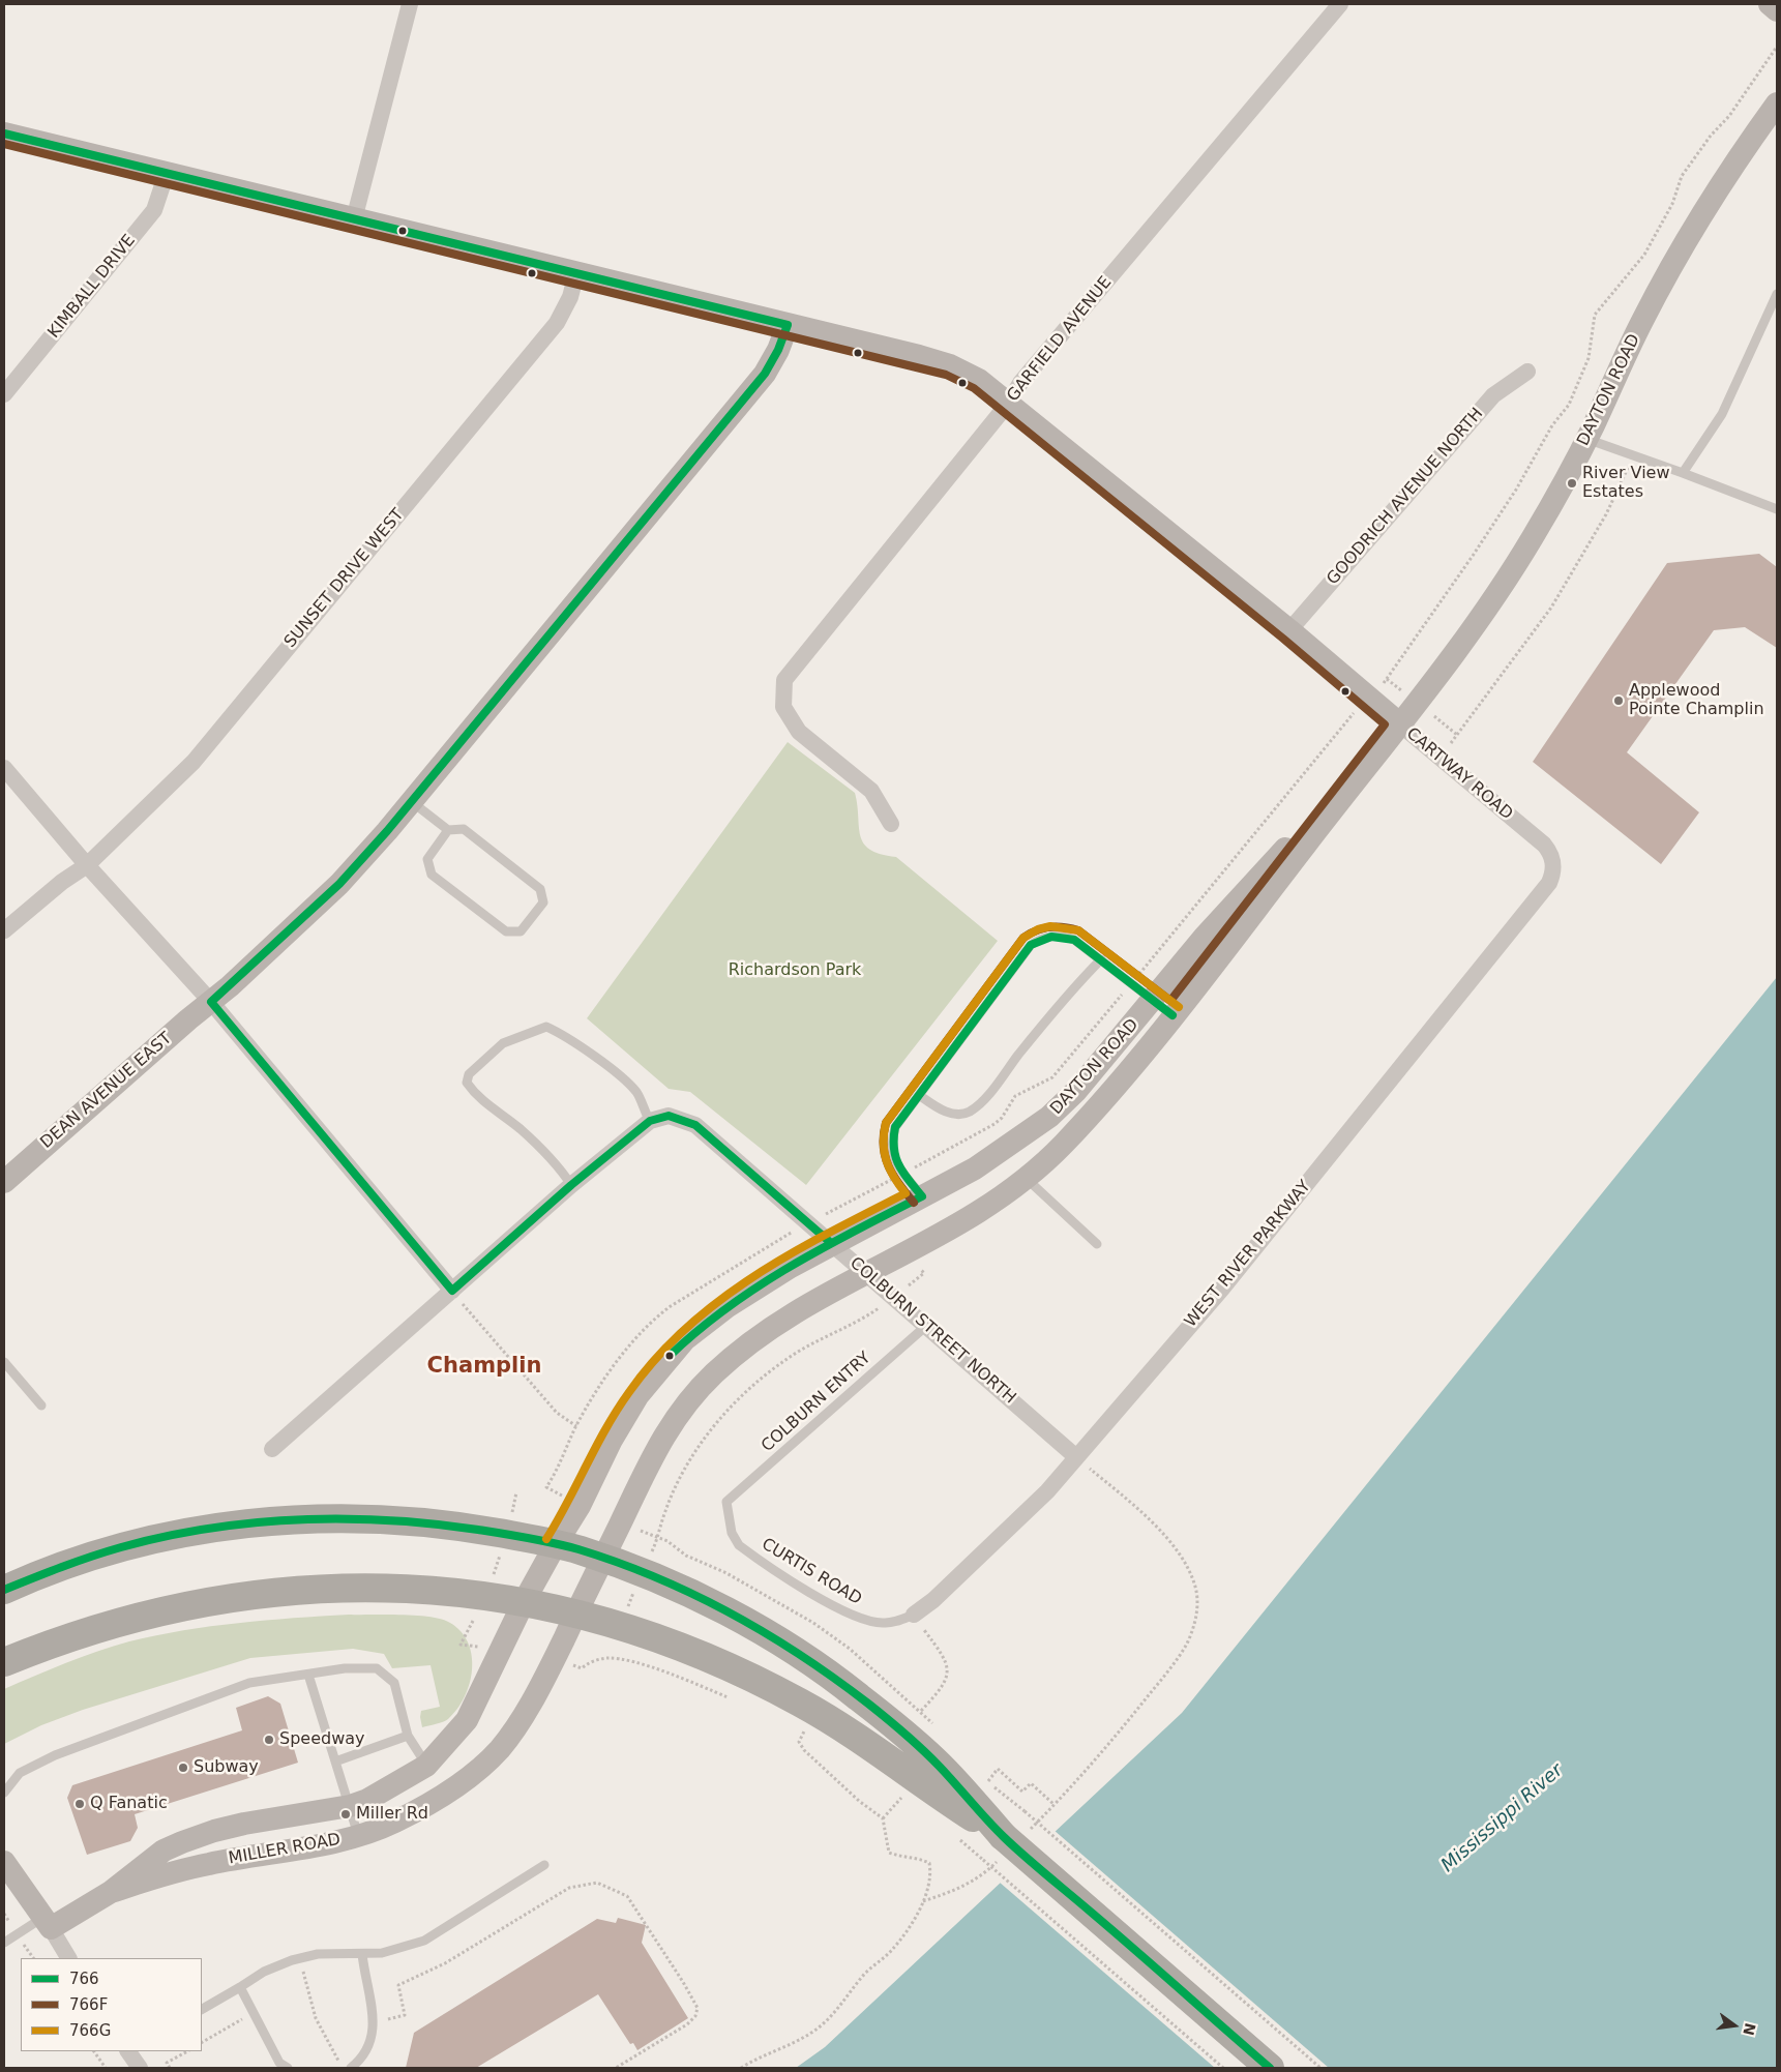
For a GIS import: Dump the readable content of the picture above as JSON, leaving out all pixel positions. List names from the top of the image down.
{
  "streets": {
    "street": [
      "KIMBALL DRIVE",
      "GARFIELD AVENUE",
      "DAYTON ROAD",
      "GOODRICH AVENUE NORTH",
      "SUNSET DRIVE WEST",
      "CARTWAY ROAD",
      "DEAN AVENUE EAST",
      "WEST RIVER PARKWAY",
      "COLBURN STREET NORTH",
      "MILLER ROAD"
    ],
    "lane": ["COLBURN ENTRY", "CURTIS ROAD"]
  },
  "crossings": [
    ["KIMBALL DRIVE", "CARTWAY ROAD"],
    ["GARFIELD AVENUE", "CARTWAY ROAD"],
    ["DAYTON ROAD", "CARTWAY ROAD"],
    ["DAYTON ROAD", "COLBURN STREET NORTH"],
    ["DAYTON ROAD", "MILLER ROAD"],
    ["GOODRICH AVENUE NORTH", "CARTWAY ROAD"],
    ["SUNSET DRIVE WEST", "CARTWAY ROAD"],
    ["CARTWAY ROAD", "DEAN AVENUE EAST"],
    ["CARTWAY ROAD", "WEST RIVER PARKWAY"],
    ["WEST RIVER PARKWAY", "COLBURN STREET NORTH"],
    ["WEST RIVER PARKWAY", "CURTIS ROAD"],
    ["COLBURN STREET NORTH", "COLBURN ENTRY"],
    ["COLBURN ENTRY", "CURTIS ROAD"]
  ],
  "districts": ["Champlin"],
  "water": ["Mississippi River"],
  "parks": ["Richardson Park"],
  "places": [
    "River View Estates",
    "Applewood Pointe Champlin",
    "Speedway",
    "Subway",
    "Q Fanatic",
    "Miller Rd"
  ],
  "lines": ["transit line 766", "transit line 766F", "transit line 766G"],
  "legend": ["766", "766F", "766G"],
  "north": "right"
}
